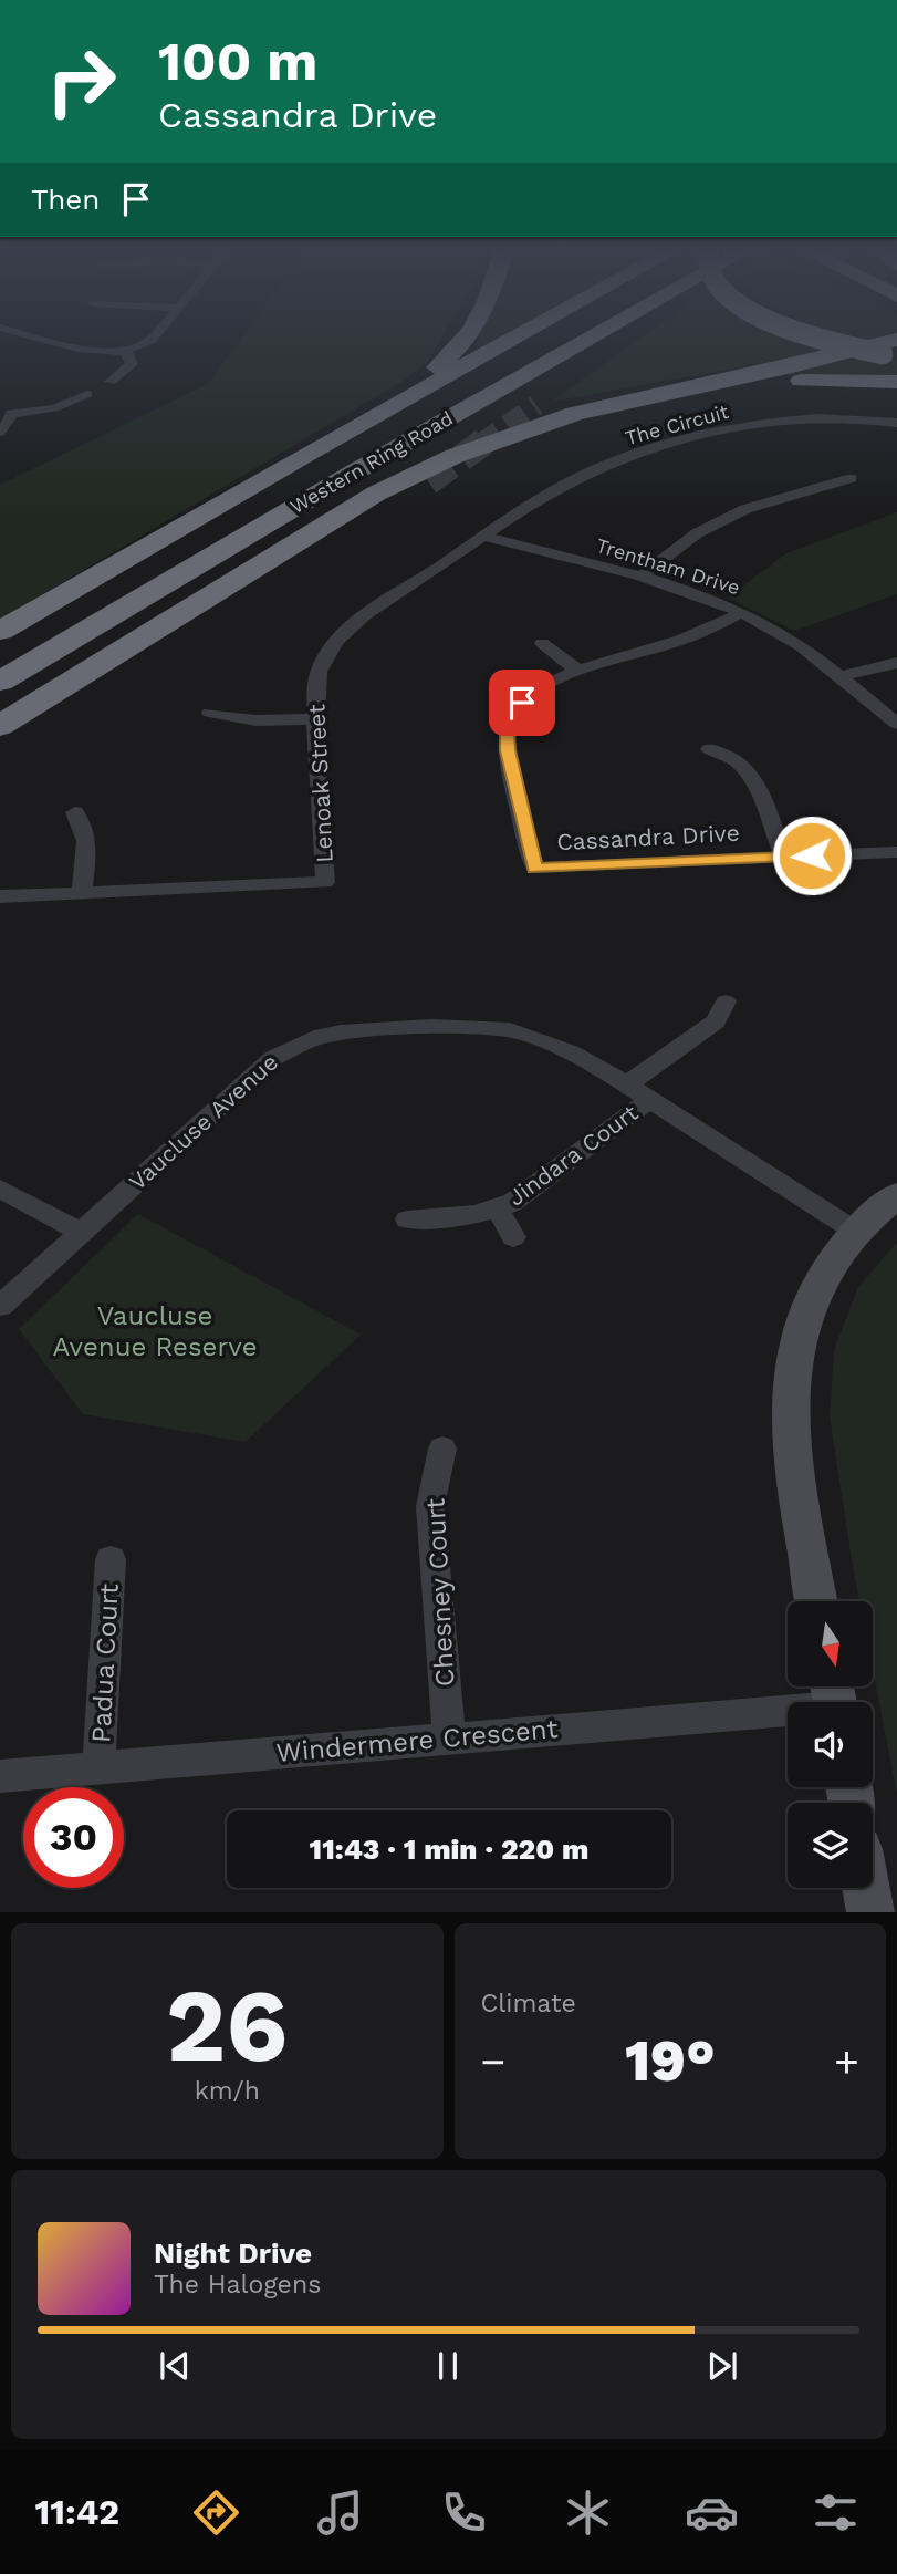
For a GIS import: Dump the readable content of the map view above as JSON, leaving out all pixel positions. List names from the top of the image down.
{
  "streets": {
    "highway": ["Western Ring Road"],
    "street": [
      "The Circuit",
      "Trentham Drive",
      "Lenoak Street",
      "Cassandra Drive",
      "Vaucluse Avenue",
      "Jindara Court",
      "Chesney Court",
      "Padua Court",
      "Windermere Crescent"
    ]
  },
  "crossings": [
    ["The Circuit", "Trentham Drive"],
    ["The Circuit", "Lenoak Street"],
    ["Trentham Drive", "Lenoak Street"],
    ["Trentham Drive", "Cassandra Drive"],
    ["Vaucluse Avenue", "Jindara Court"],
    ["Chesney Court", "Windermere Crescent"],
    ["Padua Court", "Windermere Crescent"]
  ],
  "parks": ["Vaucluse Avenue Reserve"],
  "north": "bottom",
  "page": {
    "turn": ["100 m", "Cassandra Drive"],
    "then": "Then",
    "limit": "30",
    "trip": "11:43 · 1 min · 220 m",
    "tile": [
      ["26", "km/h"],
      "Climate"
    ],
    "heat": ["−", "19°", "+"],
    "song": ["Night Drive", "The Halogens"],
    "tabs": "11:42"
  }
}
